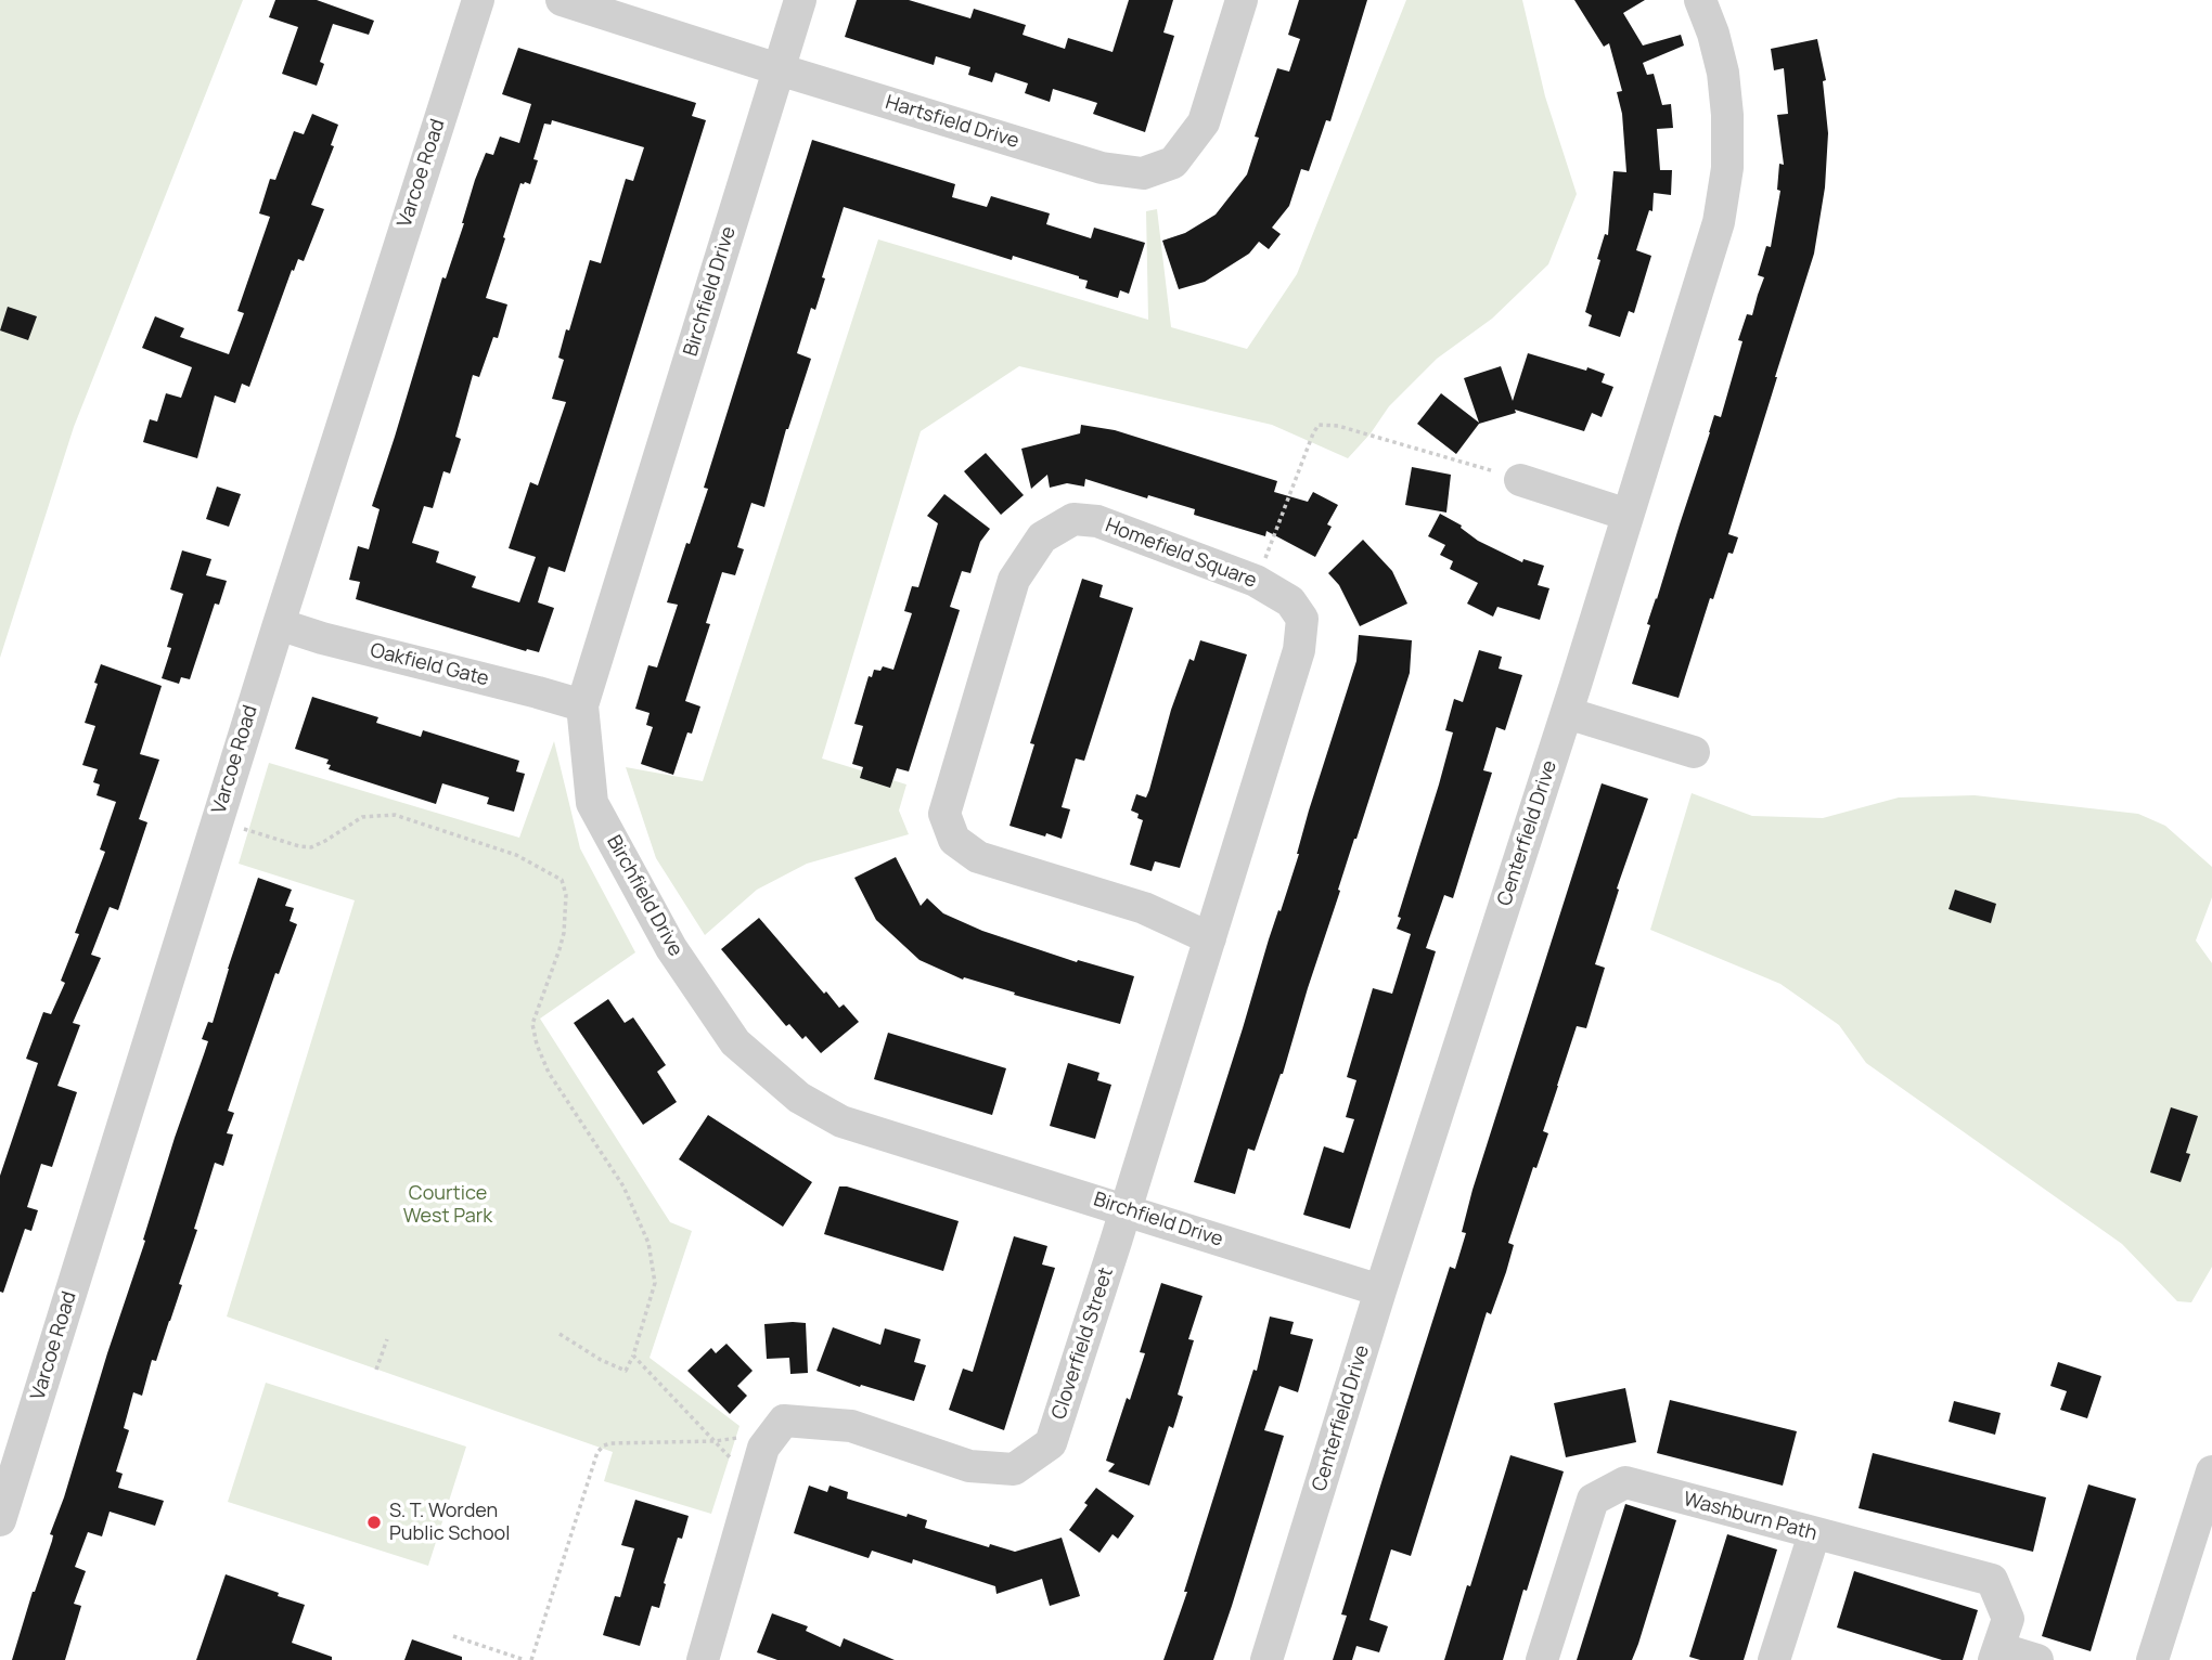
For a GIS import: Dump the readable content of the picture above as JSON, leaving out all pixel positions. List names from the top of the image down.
{
  "streets": {
    "street": [
      "Hartsfield Drive",
      "Varcoe Road",
      "Birchfield Drive",
      "Homefield Square",
      "Oakfield Gate",
      "Centerfield Drive",
      "Cloverfield Street",
      "Washburn Path"
    ]
  },
  "crossings": [
    ["Hartsfield Drive", "Birchfield Drive"],
    ["Varcoe Road", "Oakfield Gate"],
    ["Birchfield Drive", "Homefield Square"],
    ["Birchfield Drive", "Oakfield Gate"],
    ["Birchfield Drive", "Centerfield Drive"],
    ["Birchfield Drive", "Cloverfield Street"],
    ["Homefield Square", "Cloverfield Street"]
  ],
  "parks": ["Courtice West Park"],
  "places": ["S. T. Worden Public School"]
}
